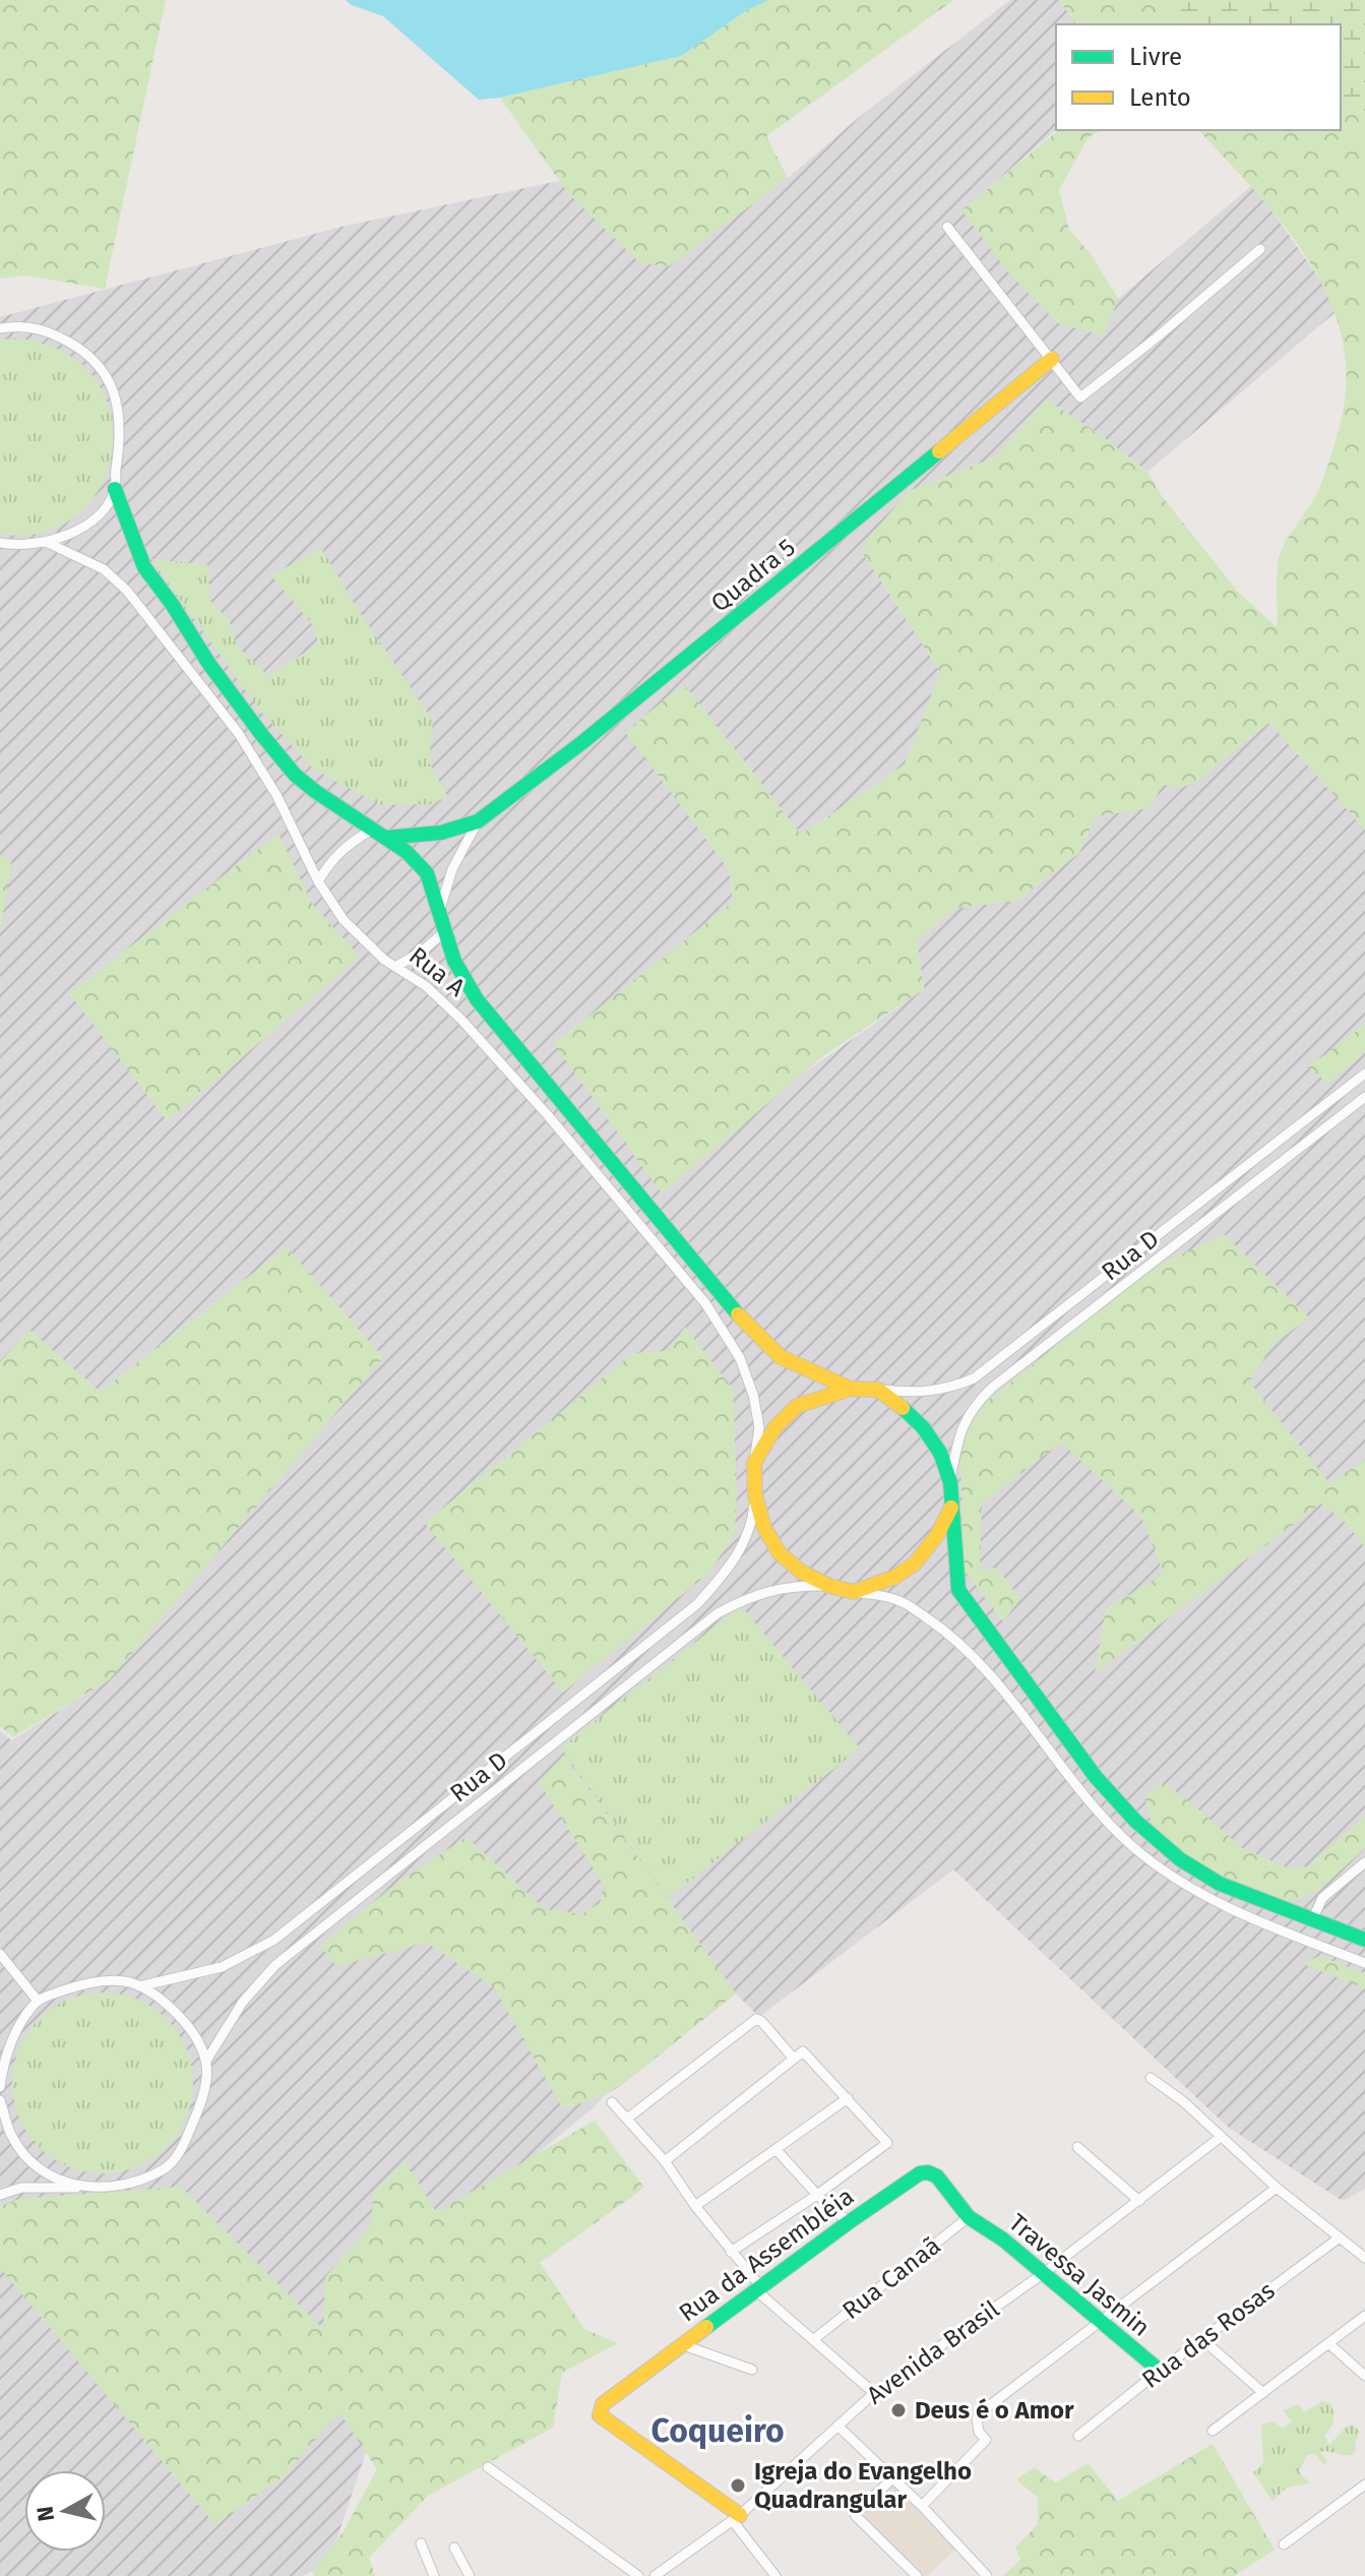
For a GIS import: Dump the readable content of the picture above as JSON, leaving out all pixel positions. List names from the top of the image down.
{
  "streets": {
    "street": [
      "Quadra 5",
      "Rua A",
      "Rua D",
      "Rua da Assembléia",
      "Travessa Jasmin",
      "Rua Canaã",
      "Rua das Rosas",
      "Avenida Brasil"
    ]
  },
  "crossings": [
    ["Quadra 5", "Rua A"],
    ["Rua A", "Rua D"],
    ["Rua da Assembléia", "Travessa Jasmin"],
    ["Rua da Assembléia", "Rua Canaã"],
    ["Rua da Assembléia", "Avenida Brasil"],
    ["Travessa Jasmin", "Rua Canaã"],
    ["Travessa Jasmin", "Rua das Rosas"],
    ["Travessa Jasmin", "Avenida Brasil"]
  ],
  "districts": ["Coqueiro"],
  "places": ["Deus é o Amor", "Igreja do Evangelho Quadrangular"],
  "legend": ["Livre", "Lento"],
  "north": "left"
}
